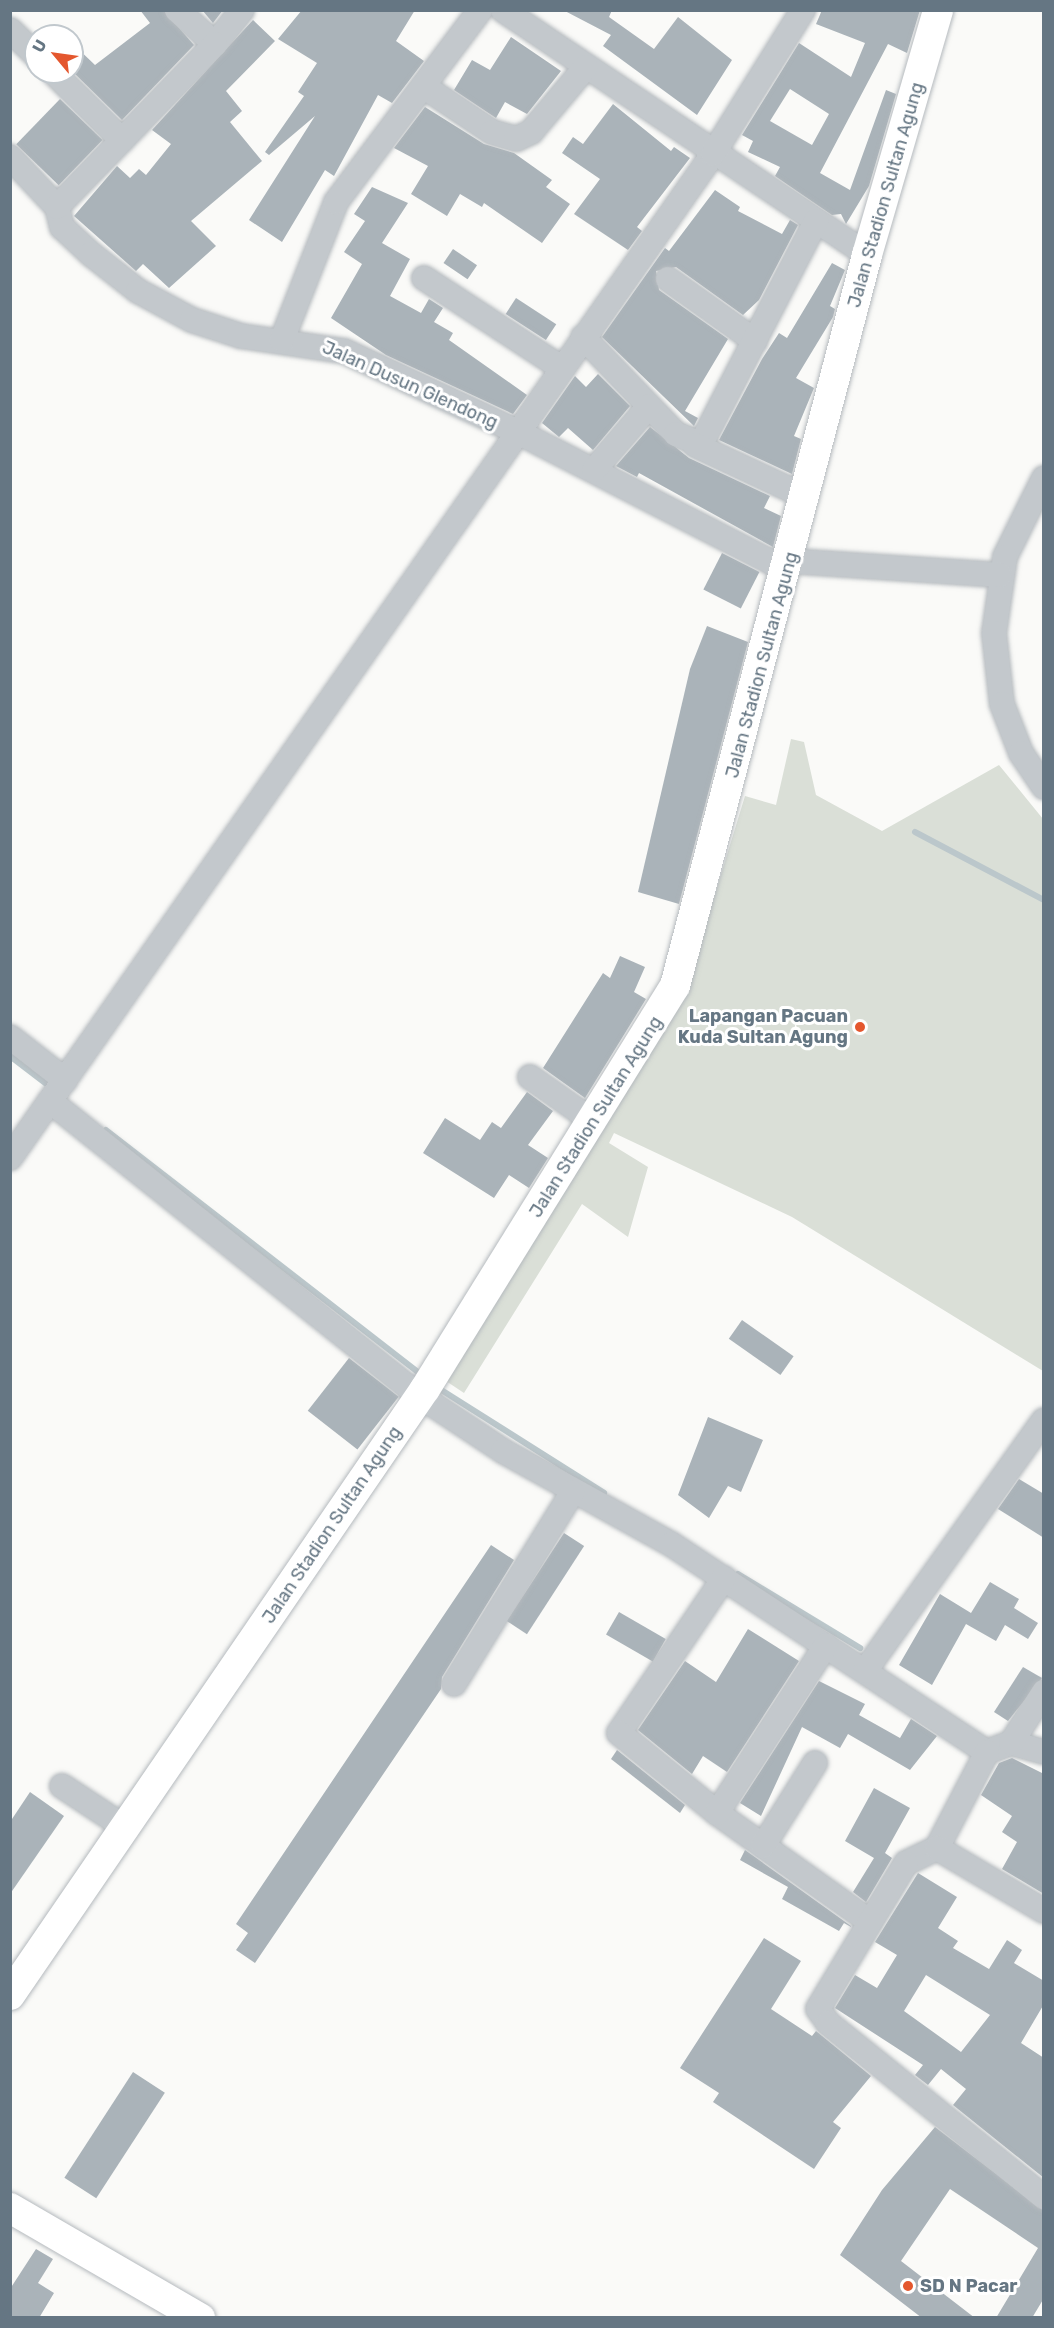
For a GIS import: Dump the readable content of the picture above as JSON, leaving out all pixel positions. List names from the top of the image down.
{
  "streets": {
    "main road": ["Jalan Stadion Sultan Agung"],
    "street": ["Jalan Dusun Glendong"]
  },
  "crossings": [
    ["Jalan Stadion Sultan Agung", "Jalan Dusun Glendong"]
  ],
  "places": ["Lapangan Pacuan Kuda Sultan Agung", "SD N Pacar"],
  "north": "top left"
}
